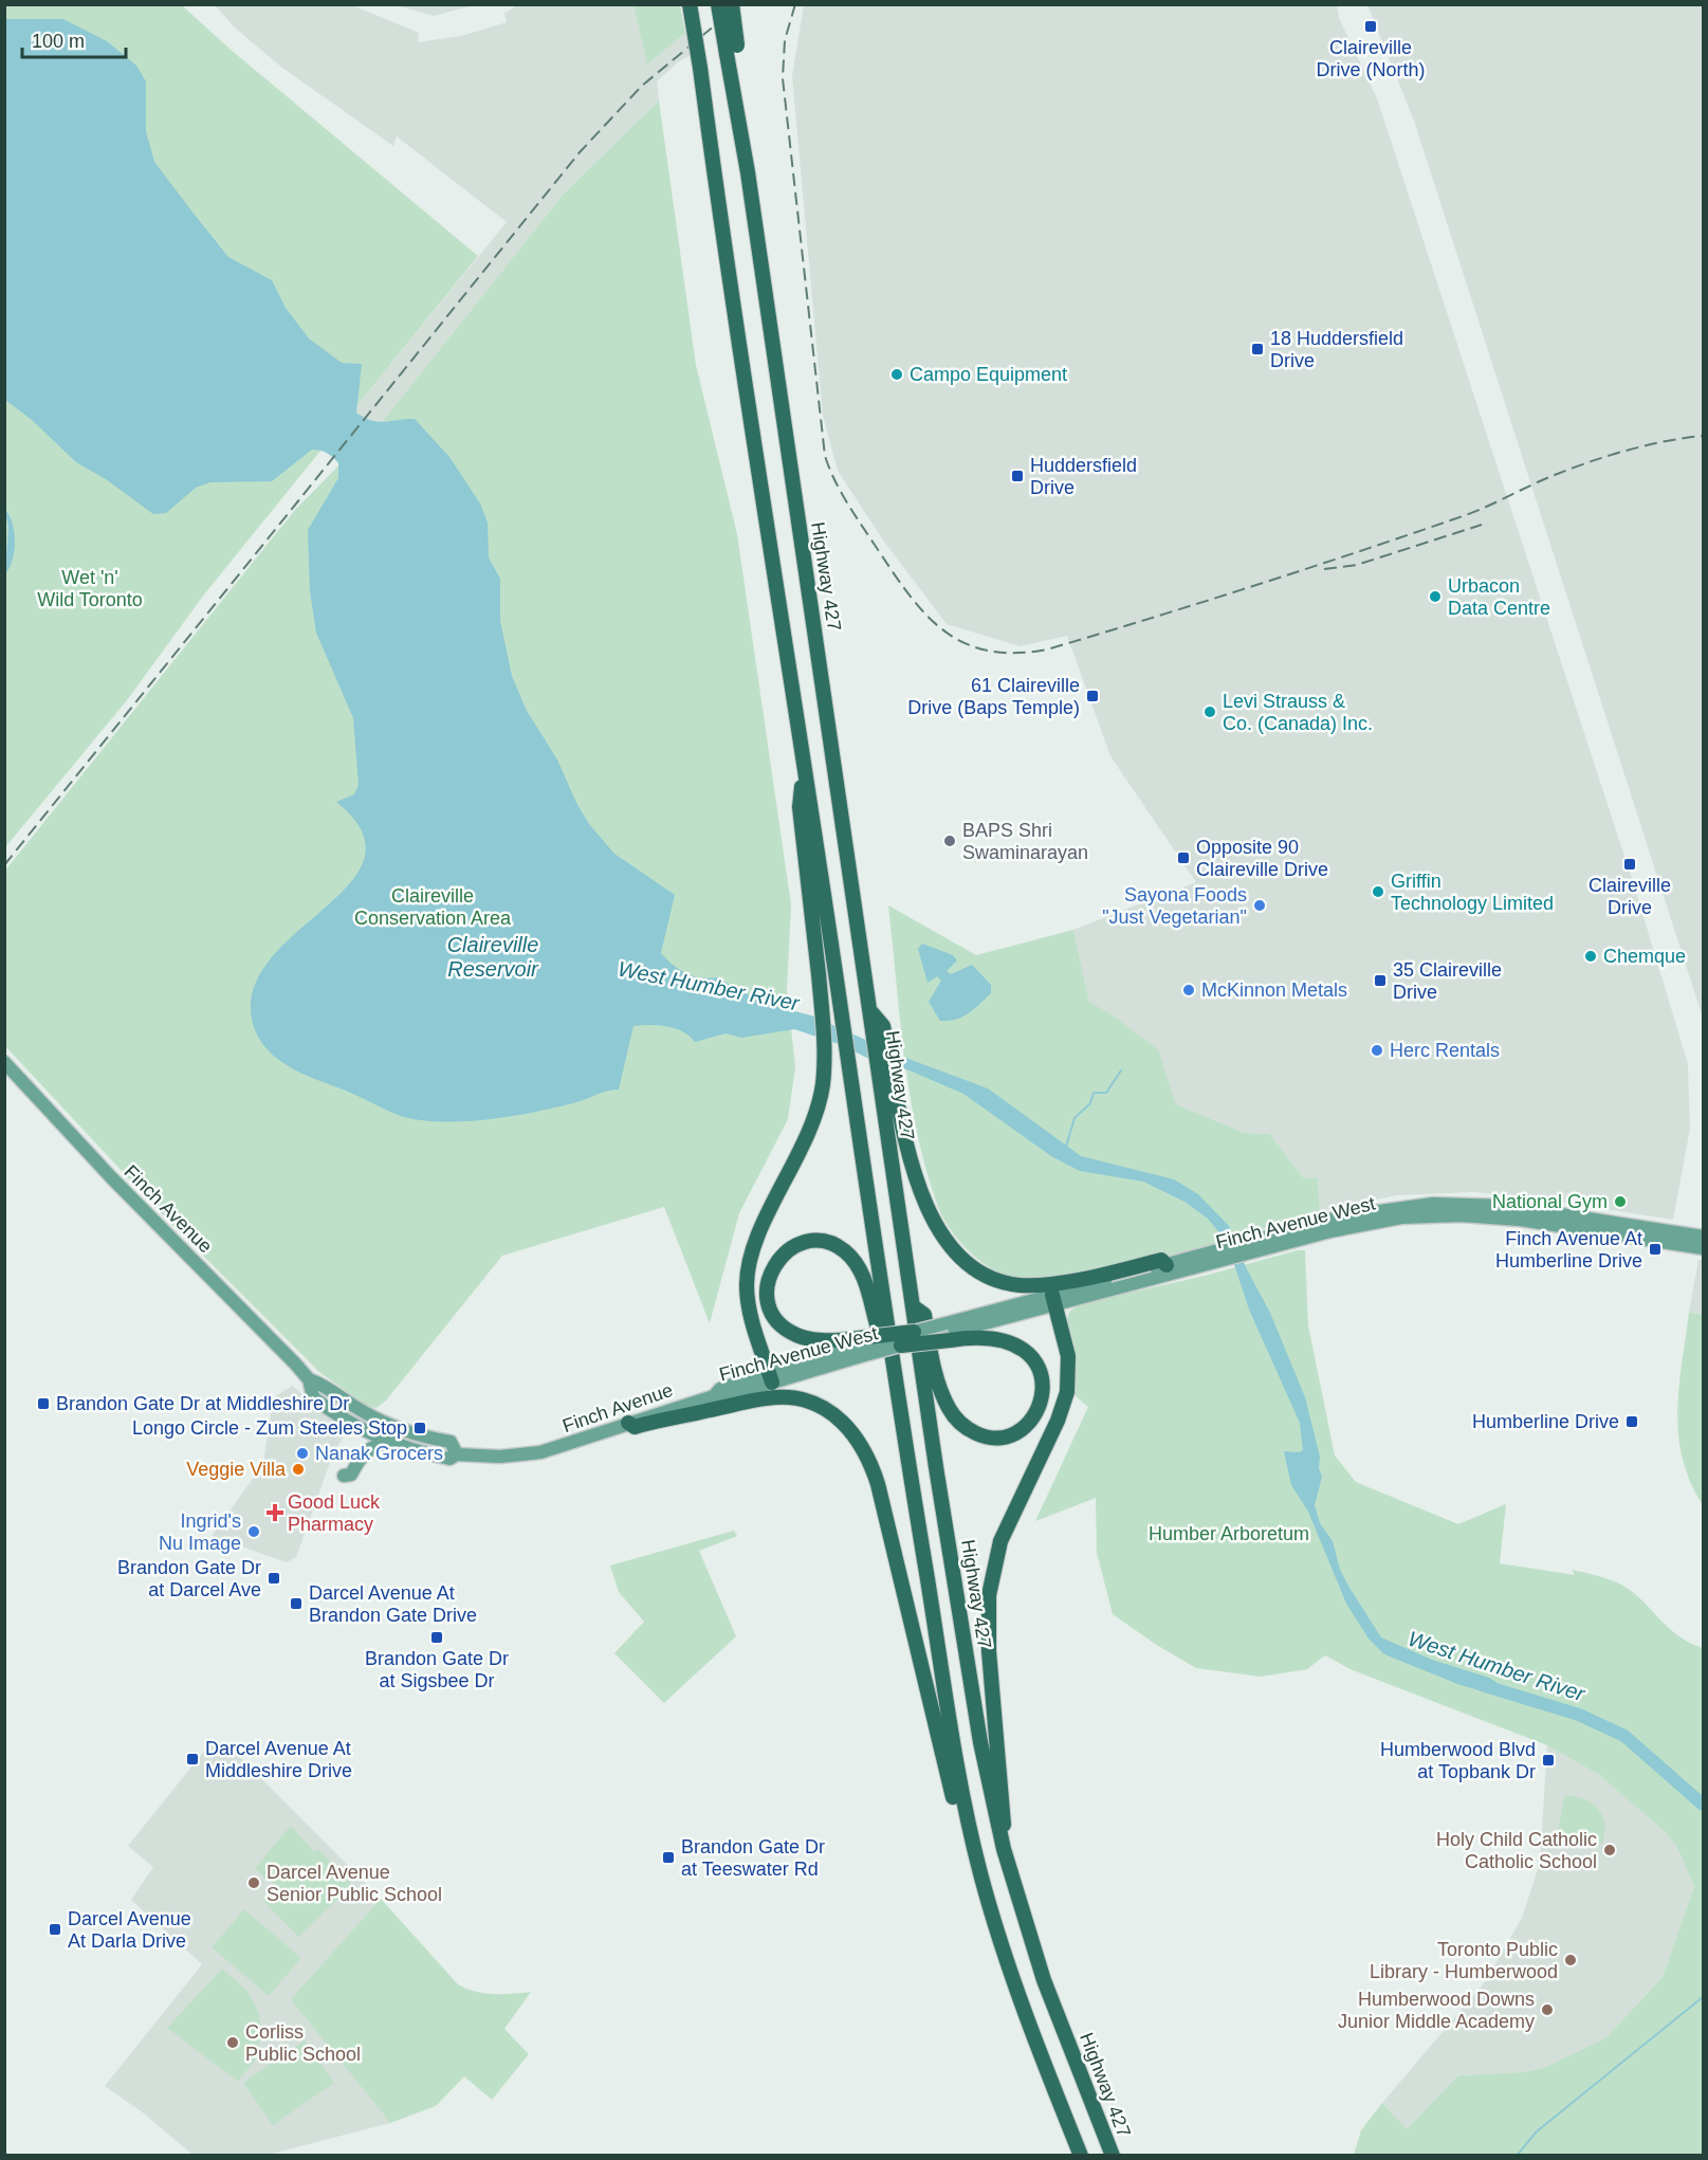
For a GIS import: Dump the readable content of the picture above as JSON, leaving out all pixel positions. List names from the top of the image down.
{
  "streets": {
    "highway": ["Highway 427"],
    "main road": ["Finch Avenue", "Finch Avenue West"]
  },
  "crossings": [
    ["Finch Avenue", "Finch Avenue West"]
  ],
  "water": ["Claireville Reservoir", "West Humber River"],
  "parks": ["Wet 'n' Wild Toronto", "Claireville Conservation Area", "Humber Arboretum"],
  "places": {
    "transit": [
      "Claireville Drive (North)",
      "18 Huddersfield Drive",
      "Huddersfield Drive",
      "61 Claireville Drive (Baps Temple)",
      "Opposite 90 Claireville Drive",
      "Claireville Drive",
      "35 Claireville Drive",
      "Finch Avenue At Humberline Drive",
      "Brandon Gate Dr at Middleshire Dr",
      "Humberline Drive",
      "Longo Circle - Zum Steeles Stop",
      "Brandon Gate Dr at Darcel Ave",
      "Darcel Avenue At Brandon Gate Drive",
      "Brandon Gate Dr at Sigsbee Dr",
      "Darcel Avenue At Middleshire Drive",
      "Humberwood Blvd at Topbank Dr",
      "Brandon Gate Dr at Teeswater Rd",
      "Darcel Avenue At Darla Drive"
    ],
    "other": [
      "Campo Equipment",
      "Urbacon Data Centre",
      "Levi Strauss & Co. (Canada) Inc.",
      "BAPS Shri Swaminarayan",
      "Griffin Technology Limited",
      "Sayona Foods \"Just Vegetarian\"",
      "Chemque",
      "McKinnon Metals",
      "Herc Rentals",
      "National Gym",
      "Nanak Grocers",
      "Veggie Villa",
      "Ingrid's Nu Image",
      "Holy Child Catholic Catholic School",
      "Darcel Avenue Senior Public School",
      "Toronto Public Library - Humberwood",
      "Humberwood Downs Junior Middle Academy",
      "Corliss Public School"
    ],
    "health": ["Good Luck Pharmacy"]
  },
  "scale_bar": "100 m"
}
